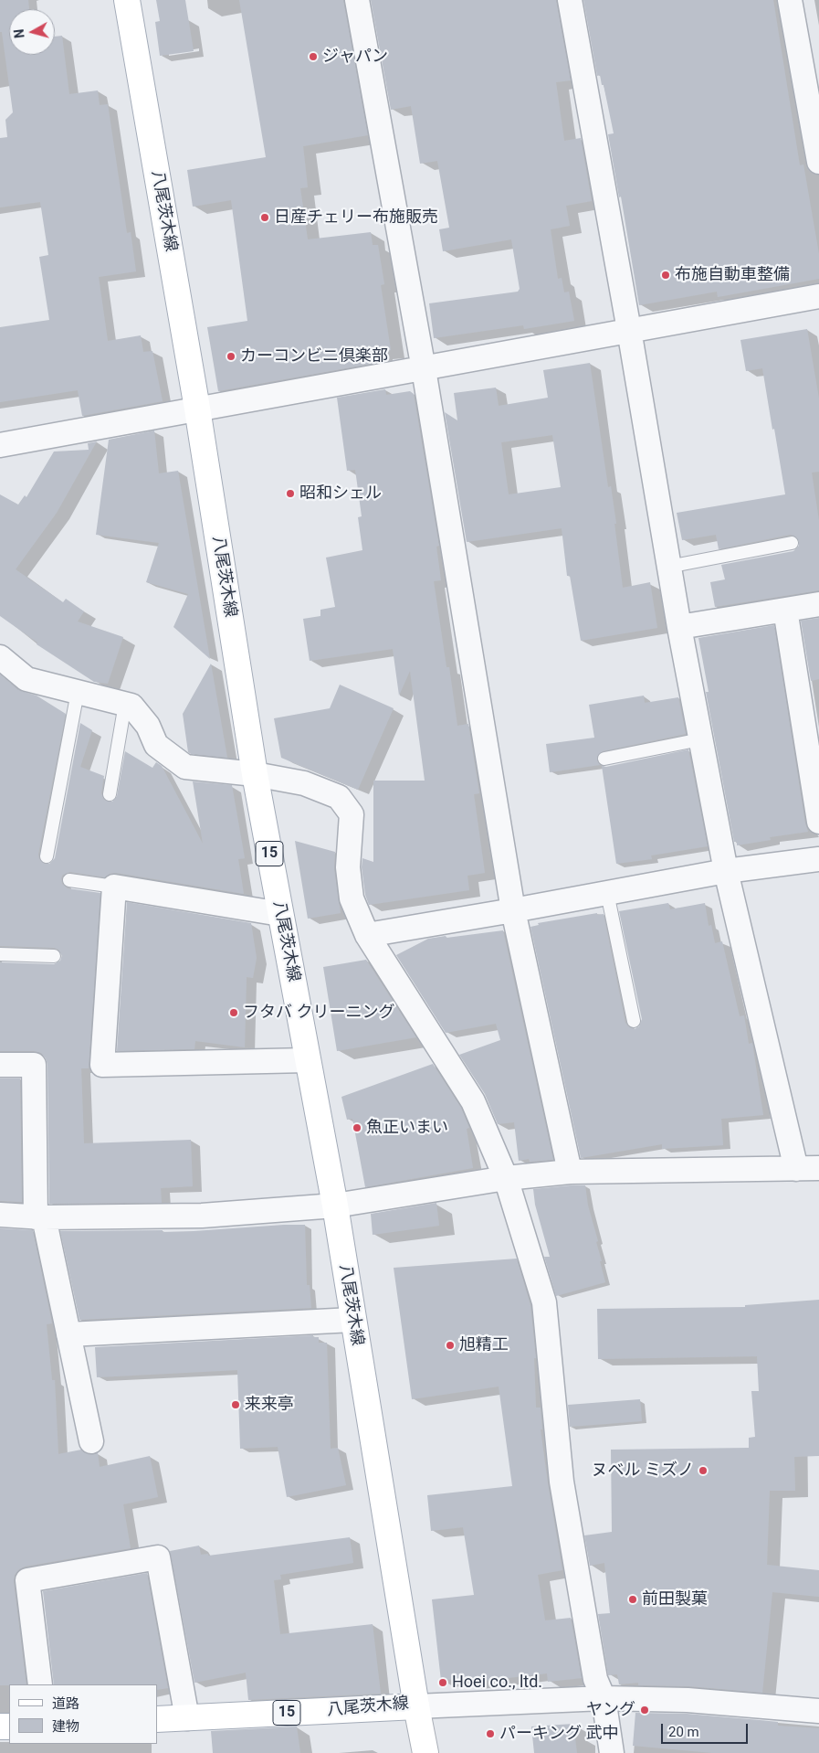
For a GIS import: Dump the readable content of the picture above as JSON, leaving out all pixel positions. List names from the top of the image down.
{
  "streets": {
    "main road": ["八尾茨木線", "15"]
  },
  "places": [
    "ジャパン",
    "日産チェリー布施販売",
    "布施自動車整備",
    "カーコンビニ倶楽部",
    "昭和シェル",
    "フタバ クリーニング",
    "魚正いまい",
    "旭精工",
    "来来亭",
    "ヌベル ミズノ",
    "前田製菓",
    "Hoei co., ltd.",
    "ヤング",
    "パーキング 武中"
  ],
  "legend": ["道路", "建物"],
  "scale_bar": "20 m",
  "north": "left"
}
